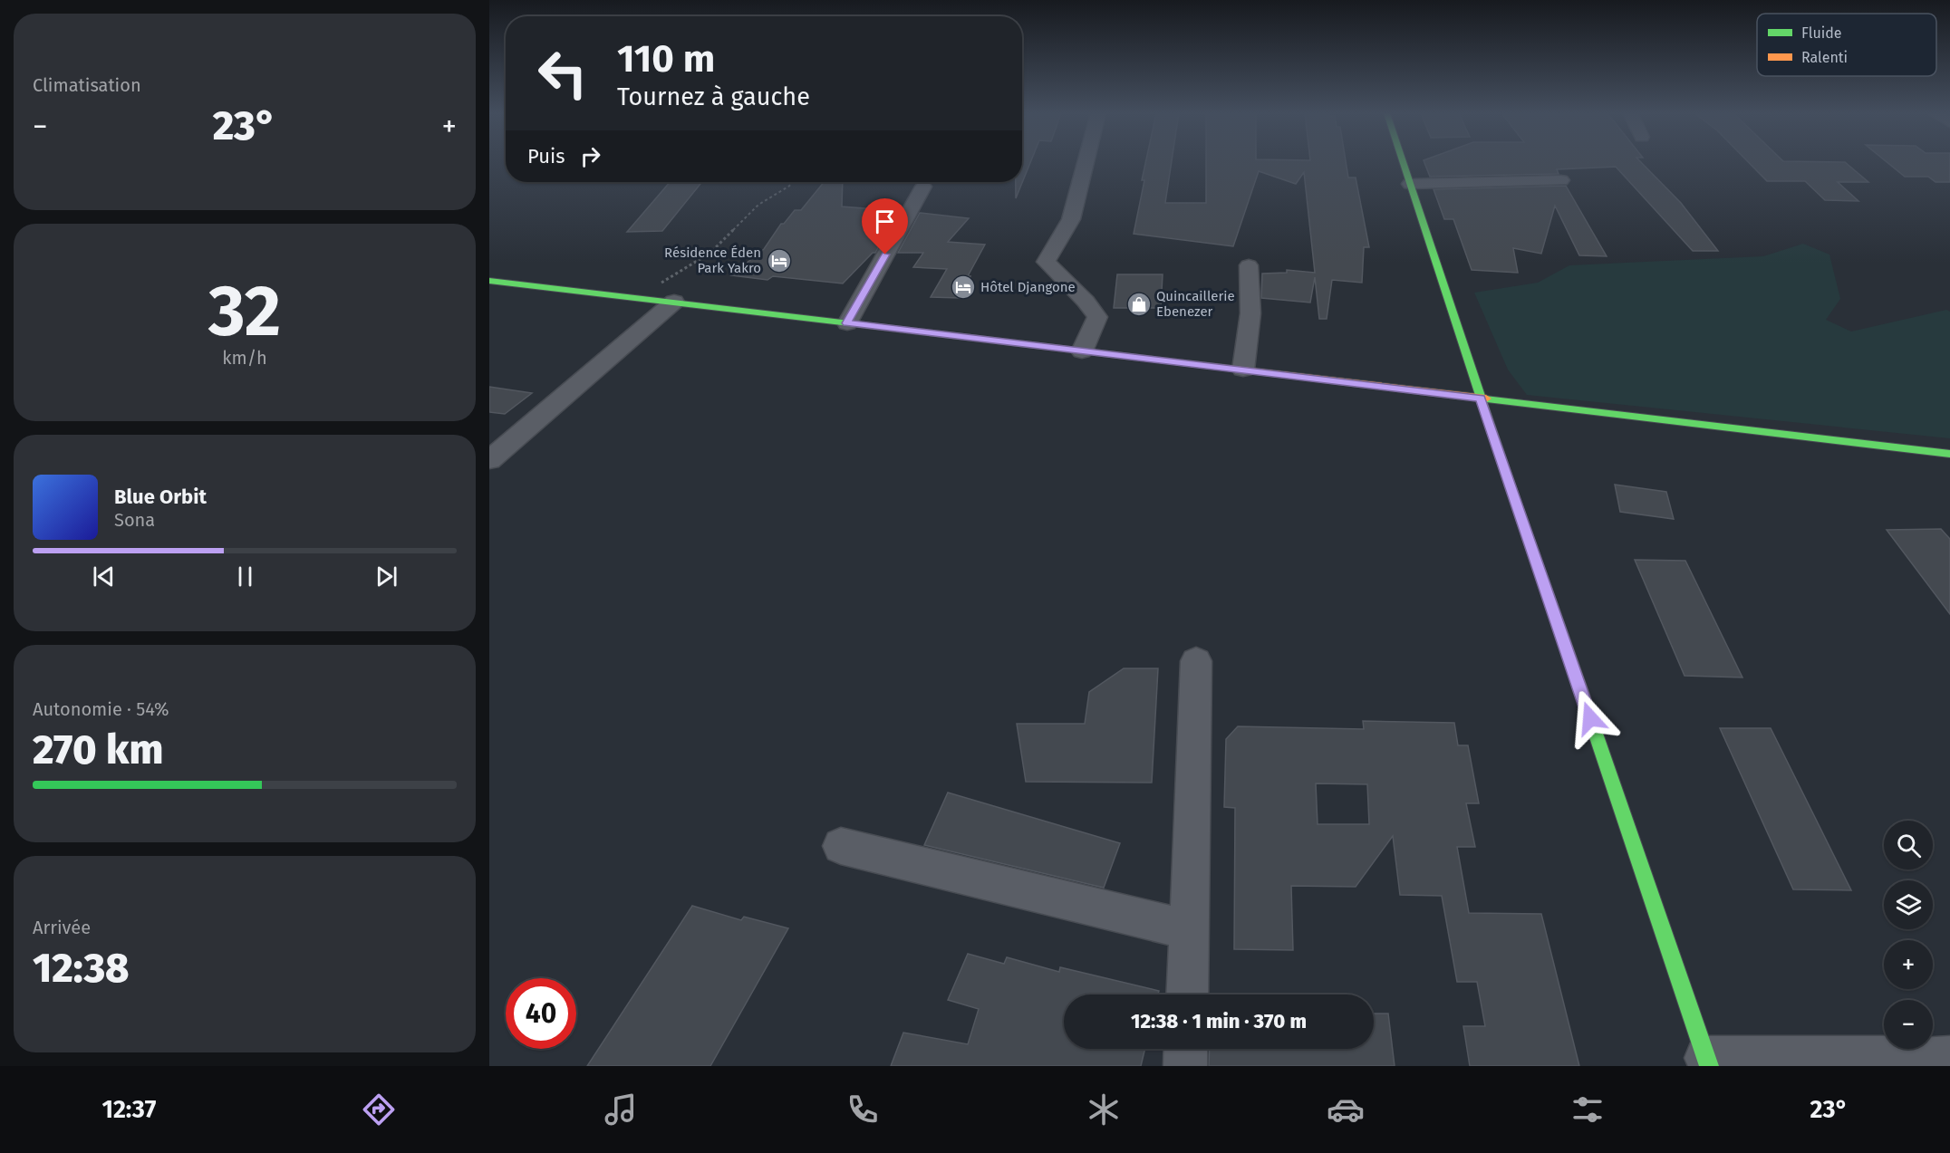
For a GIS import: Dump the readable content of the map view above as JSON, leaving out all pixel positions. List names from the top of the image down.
{
  "places": {
    "hotel": ["Résidence Éden Park Yakro", "Hôtel Djangone"],
    "shop": ["Quincaillerie Ebenezer"]
  },
  "legend": ["Fluide", "Ralenti"],
  "page": {
    "tile": [
      "Climatisation",
      ["32", "km/h"],
      ["Autonomie · 54%", "270 km"],
      ["Arrivée", "12:38"]
    ],
    "turn": ["110 m", "Tournez à gauche"],
    "heat": ["−", "23°", "+"],
    "then": "Puis",
    "song": ["Blue Orbit", "Sona"],
    "map_buttons": ["+", "−"],
    "limit": "40",
    "trip": "12:38 · 1 min · 370 m",
    "tabs": ["12:37", "23°"]
  }
}
